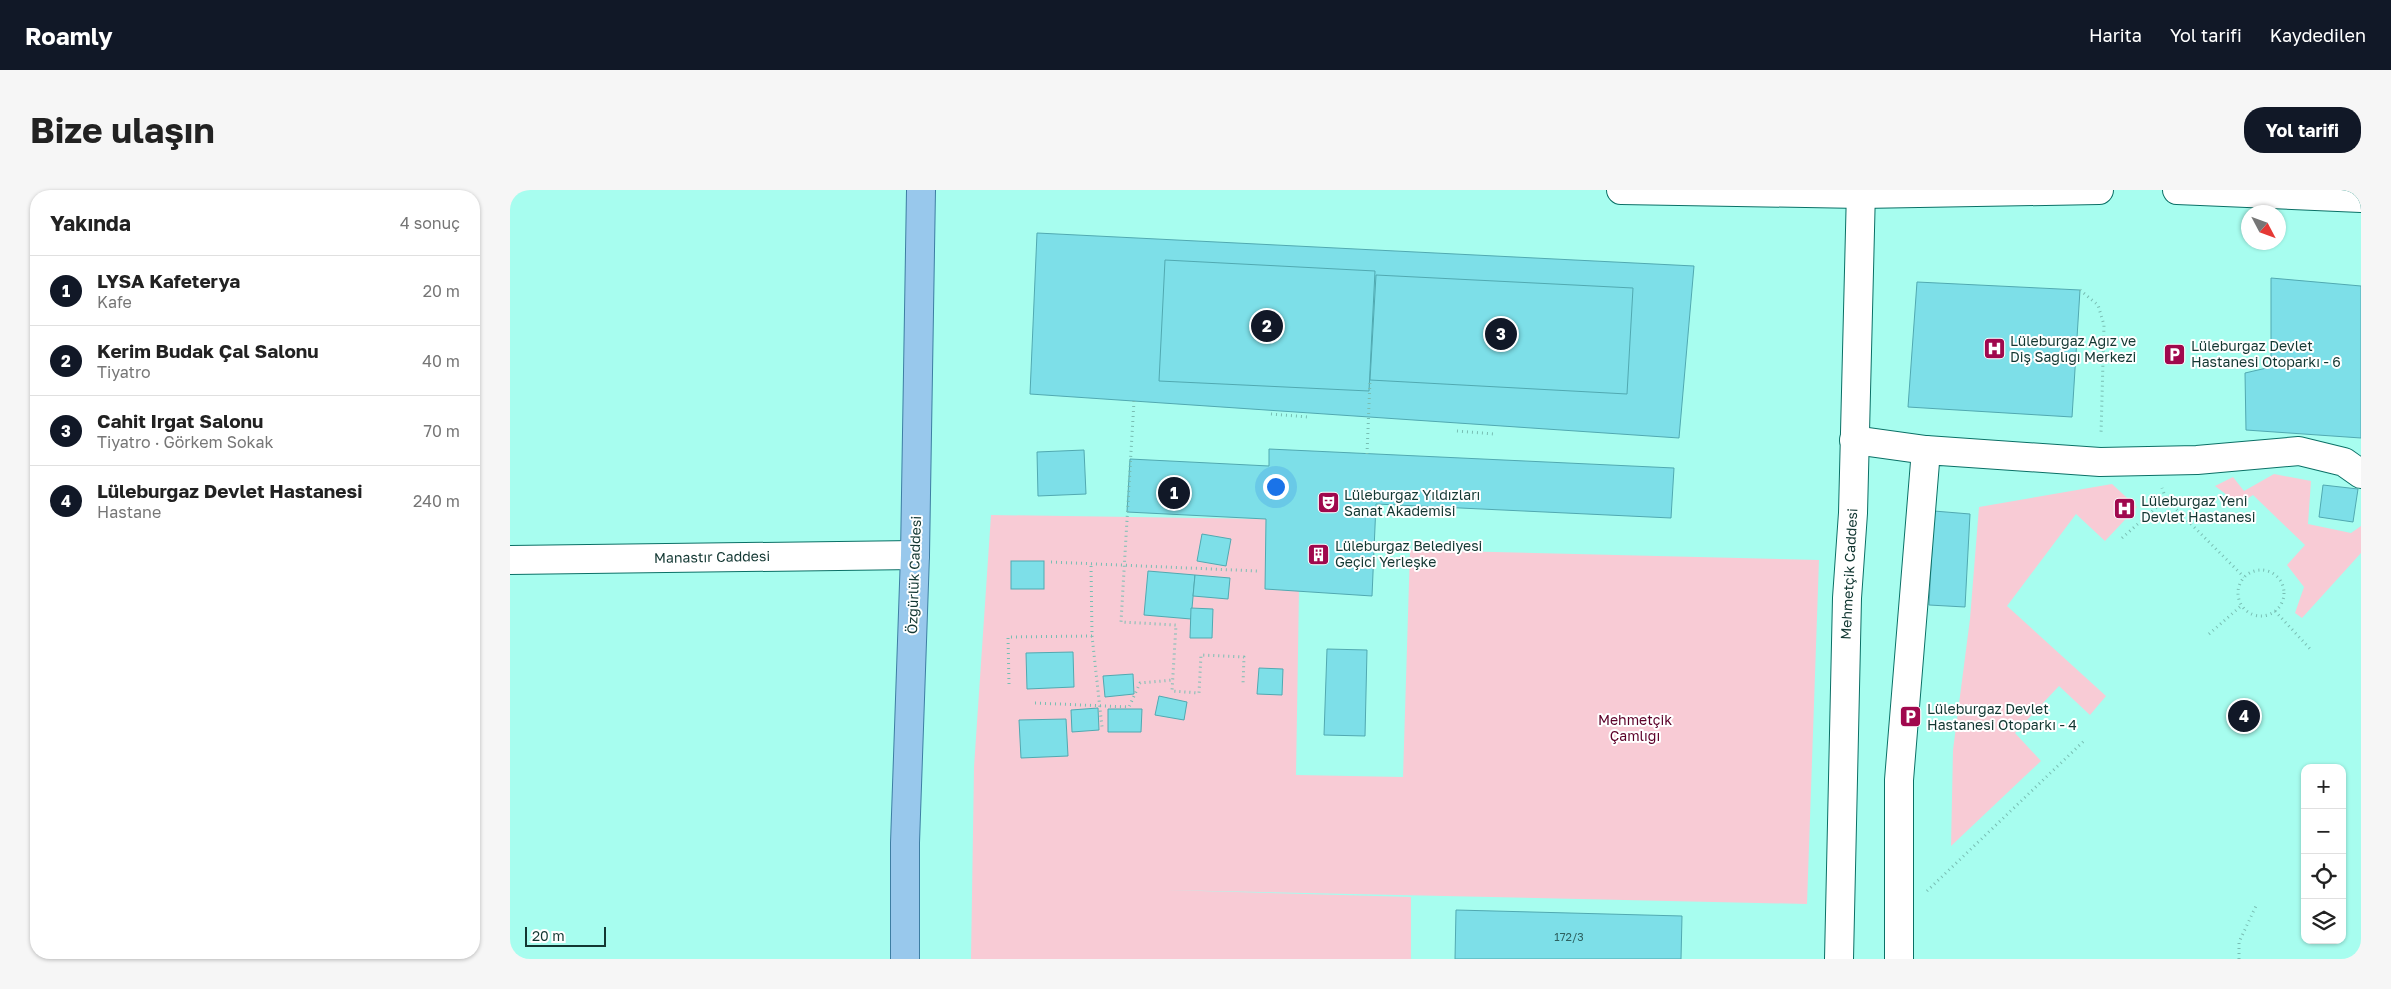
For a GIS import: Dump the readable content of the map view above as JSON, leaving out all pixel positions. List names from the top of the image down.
{
  "streets": {
    "main road": ["Özgürlük Caddesi"],
    "street": ["Manastır Caddesi", "Mehmetçik Caddesi"]
  },
  "crossings": [
    ["Manastır Caddesi", "Özgürlük Caddesi"]
  ],
  "parks": ["Mehmetçik Çamlığı"],
  "places": {
    "hospital": ["Lüleburgaz Ağız ve Diş Sağlığı Merkezi", "Lüleburgaz Yeni Devlet Hastanesi"],
    "parking": ["Lüleburgaz Devlet Hastanesi Otoparkı - 6", "Lüleburgaz Devlet Hastanesi Otoparkı - 4"],
    "theatre": ["Lüleburgaz Yıldızları Sanat Akademisi"],
    "building": ["Lüleburgaz Belediyesi Geçici Yerleşke"]
  },
  "house_numbers": ["172/3"],
  "scale_bar": "20 m",
  "north": "bottom right",
  "page": {
    "header": "Roamly",
    "nav": ["Harita", "Yol tarifi", "Kaydedilen"],
    "buttons": "Yol tarifi",
    "title": "Bize ulaşın",
    "heading": ["Yakında", "4 sonuç"],
    "list": [
      {
        "mark": "1",
        "name": "LYSA Kafeterya",
        "note": "Kafe",
        "value": "20 m"
      },
      {
        "mark": "2",
        "name": "Kerim Budak Çal Salonu",
        "note": "Tiyatro",
        "value": "40 m"
      },
      {
        "mark": "3",
        "name": "Cahit Irgat Salonu",
        "note": "Tiyatro · Görkem Sokak",
        "value": "70 m"
      },
      {
        "mark": "4",
        "name": "Lüleburgaz Devlet Hastanesi",
        "note": "Hastane",
        "value": "240 m"
      }
    ],
    "pins": [
      "2",
      "3",
      "1",
      "4"
    ],
    "map_buttons": ["+", "−"],
    "scale": "20 m"
  }
}
